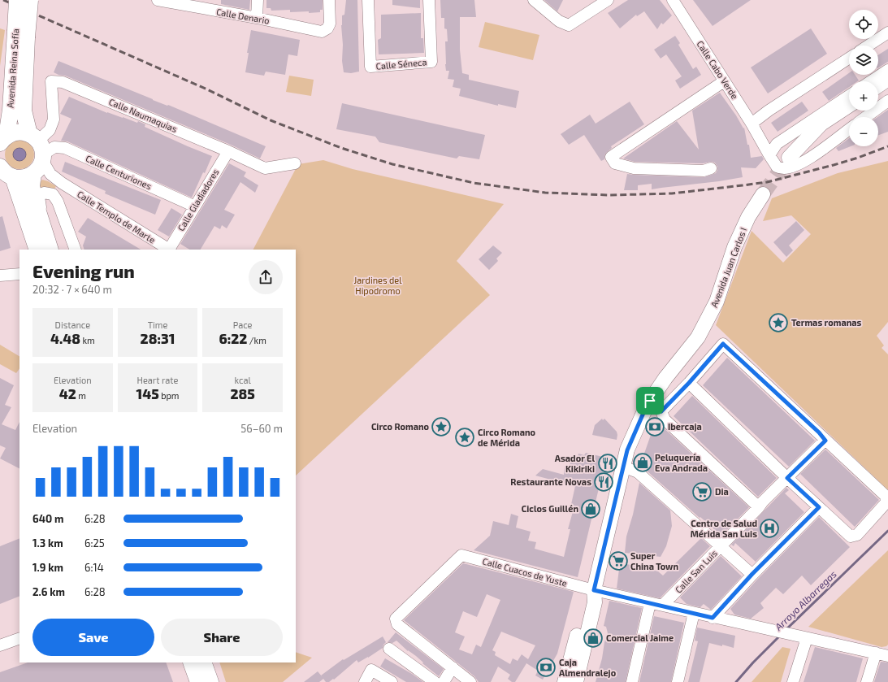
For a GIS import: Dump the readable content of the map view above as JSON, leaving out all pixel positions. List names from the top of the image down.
{
  "streets": {
    "highway": ["Avenida Reina Sofía"],
    "main road": ["Avenida Juan Carlos I"],
    "street": [
      "Calle Denario",
      "Calle Séneca",
      "Calle Cabo Verde",
      "Calle Naumaquias",
      "Calle Centuriones",
      "Calle Gladiadores",
      "Calle Templo de Marte",
      "Calle San Luis",
      "Calle Cuacos de Yuste"
    ]
  },
  "crossings": [
    ["Avenida Reina Sofía", "Calle Naumaquias"],
    ["Avenida Reina Sofía", "Calle Centuriones"],
    ["Avenida Reina Sofía", "Calle Templo de Marte"],
    ["Calle Naumaquias", "Calle Centuriones"],
    ["Calle Naumaquias", "Calle Gladiadores"],
    ["Calle Naumaquias", "Calle Templo de Marte"],
    ["Calle Centuriones", "Calle Gladiadores"],
    ["Calle Centuriones", "Calle Templo de Marte"],
    ["Calle Gladiadores", "Calle Templo de Marte"],
    ["Avenida Juan Carlos I", "Calle Cuacos de Yuste"],
    ["Calle San Luis", "Calle Cuacos de Yuste"]
  ],
  "water": ["Arroyo Albarregas"],
  "parks": ["Jardines del Hipodromo"],
  "places": {
    "place": ["Termas romanas", "Circo Romano", "Circo Romano de Mérida"],
    "bank": ["Ibercaja", "Caja Almendralejo"],
    "shop": ["Peluquería Eva Andrada", "Ciclos Guillén", "Comercial Jaime"],
    "restaurant": ["Asador El Kikiriki", "Restaurante Novas"],
    "supermarket": ["Dia", "Super China Town"],
    "hospital": ["Centro de Salud Mérida San Luis"]
  },
  "page": {
    "map_buttons": ["+", "−"],
    "heading": ["Evening run", "20:32 · 7 × 640 m"],
    "stats": [
      ["Distance", "4.48 km"],
      ["Time", "28:31"],
      ["Pace", "6:22 /km"],
      ["Elevation", "42 m"],
      ["Heart rate", "145 bpm"],
      ["kcal", "285"]
    ],
    "chart": ["Elevation", "56–60 m"],
    "list": [
      {
        "name": "640 m",
        "note": "6:28"
      },
      {
        "name": "1.3 km",
        "note": "6:25"
      },
      {
        "name": "1.9 km",
        "note": "6:14"
      },
      {
        "name": "2.6 km",
        "note": "6:28"
      }
    ],
    "buttons": ["Save", "Share"]
  }
}
